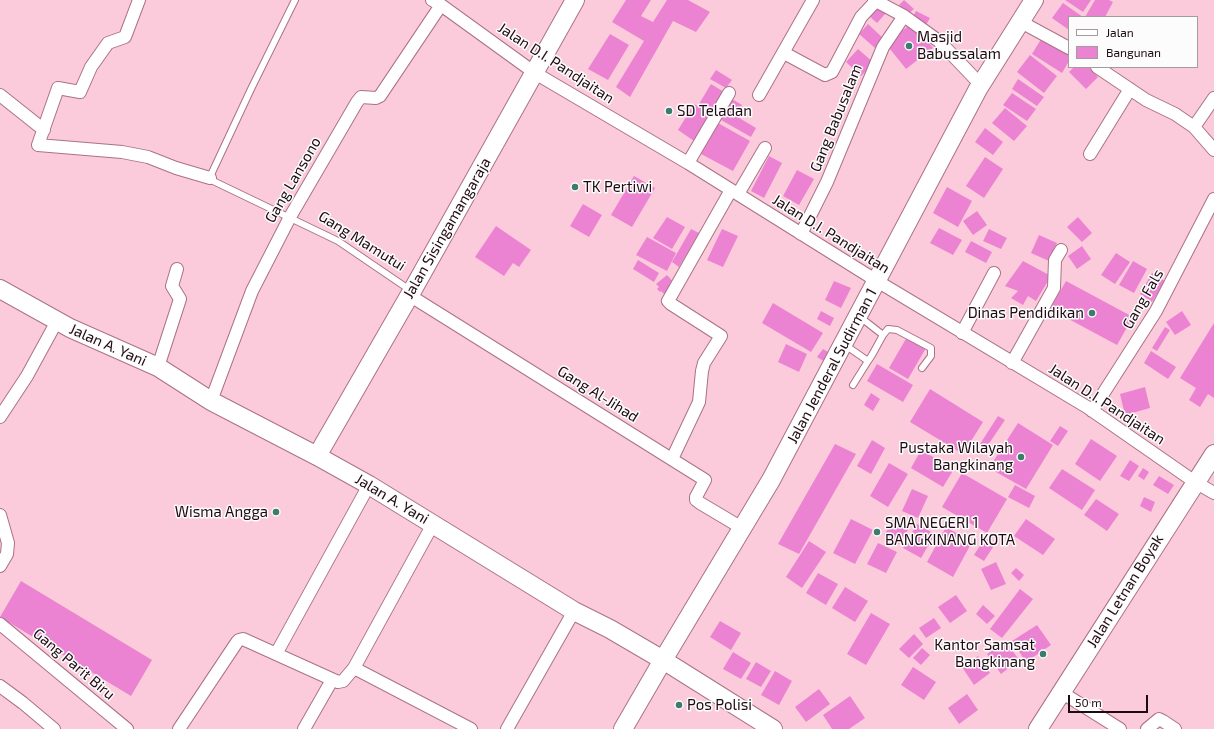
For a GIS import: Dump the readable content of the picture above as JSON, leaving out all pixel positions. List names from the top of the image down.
{
  "streets": {
    "street": [
      "Jalan D.I. Pandjaitan",
      "Gang Babusalam",
      "Gang Lansono",
      "Jalan Sisingamangaraja",
      "Gang Mamutui",
      "Gang Fals",
      "Jalan A. Yani",
      "Jalan Jenderal Sudirman 1",
      "Gang Al-Jihad",
      "Jalan Letnan Boyak",
      "Gang Parit Biru"
    ]
  },
  "crossings": [
    ["Jalan D.I. Pandjaitan", "Gang Babusalam"],
    ["Jalan D.I. Pandjaitan", "Gang Lansono"],
    ["Jalan D.I. Pandjaitan", "Jalan Sisingamangaraja"],
    ["Jalan D.I. Pandjaitan", "Gang Fals"],
    ["Jalan D.I. Pandjaitan", "Jalan Jenderal Sudirman 1"],
    ["Jalan D.I. Pandjaitan", "Jalan Letnan Boyak"],
    ["Gang Lansono", "Gang Mamutui"],
    ["Gang Lansono", "Jalan A. Yani"],
    ["Jalan Sisingamangaraja", "Gang Mamutui"],
    ["Jalan Sisingamangaraja", "Jalan A. Yani"],
    ["Jalan Sisingamangaraja", "Gang Al-Jihad"],
    ["Gang Mamutui", "Gang Al-Jihad"],
    ["Jalan A. Yani", "Jalan Jenderal Sudirman 1"],
    ["Jalan Jenderal Sudirman 1", "Gang Al-Jihad"]
  ],
  "places": [
    "Masjid Babussalam",
    "SD Teladan",
    "TK Pertiwi",
    "Dinas Pendidikan",
    "Pustaka Wilayah Bangkinang",
    "Wisma Angga",
    "SMA NEGERI 1 BANGKINANG KOTA",
    "Kantor Samsat Bangkinang",
    "Pos Polisi"
  ],
  "legend": ["Jalan", "Bangunan"],
  "scale_bar": "50 m"
}
